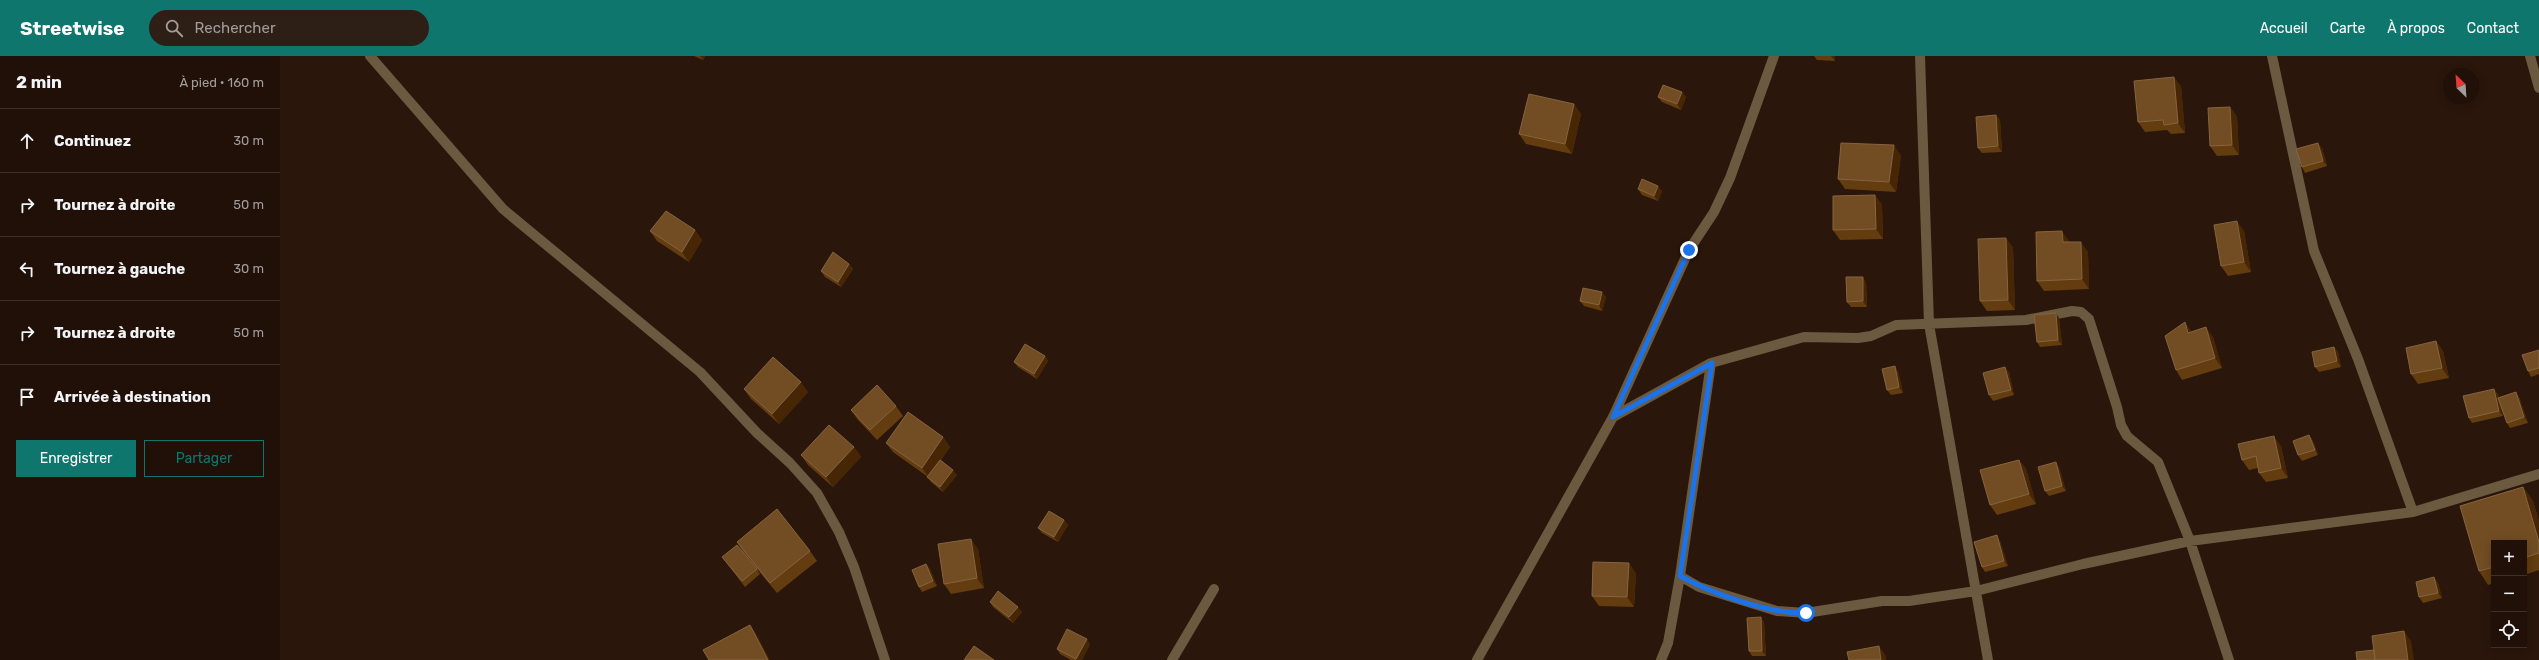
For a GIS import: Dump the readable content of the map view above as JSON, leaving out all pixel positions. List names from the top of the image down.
{
  "north": "top left",
  "page": {
    "header": "Streetwise",
    "search": "Rechercher",
    "nav": [
      "Accueil",
      "Carte",
      "À propos",
      "Contact"
    ],
    "heading": ["2 min", "À pied · 160 m"],
    "list": [
      ["Continuez", "30 m"],
      ["Tournez à droite", "50 m"],
      ["Tournez à gauche", "30 m"],
      ["Tournez à droite", "50 m"],
      "Arrivée à destination"
    ],
    "buttons": ["Enregistrer", "Partager"],
    "map_buttons": ["+", "−"]
  }
}
